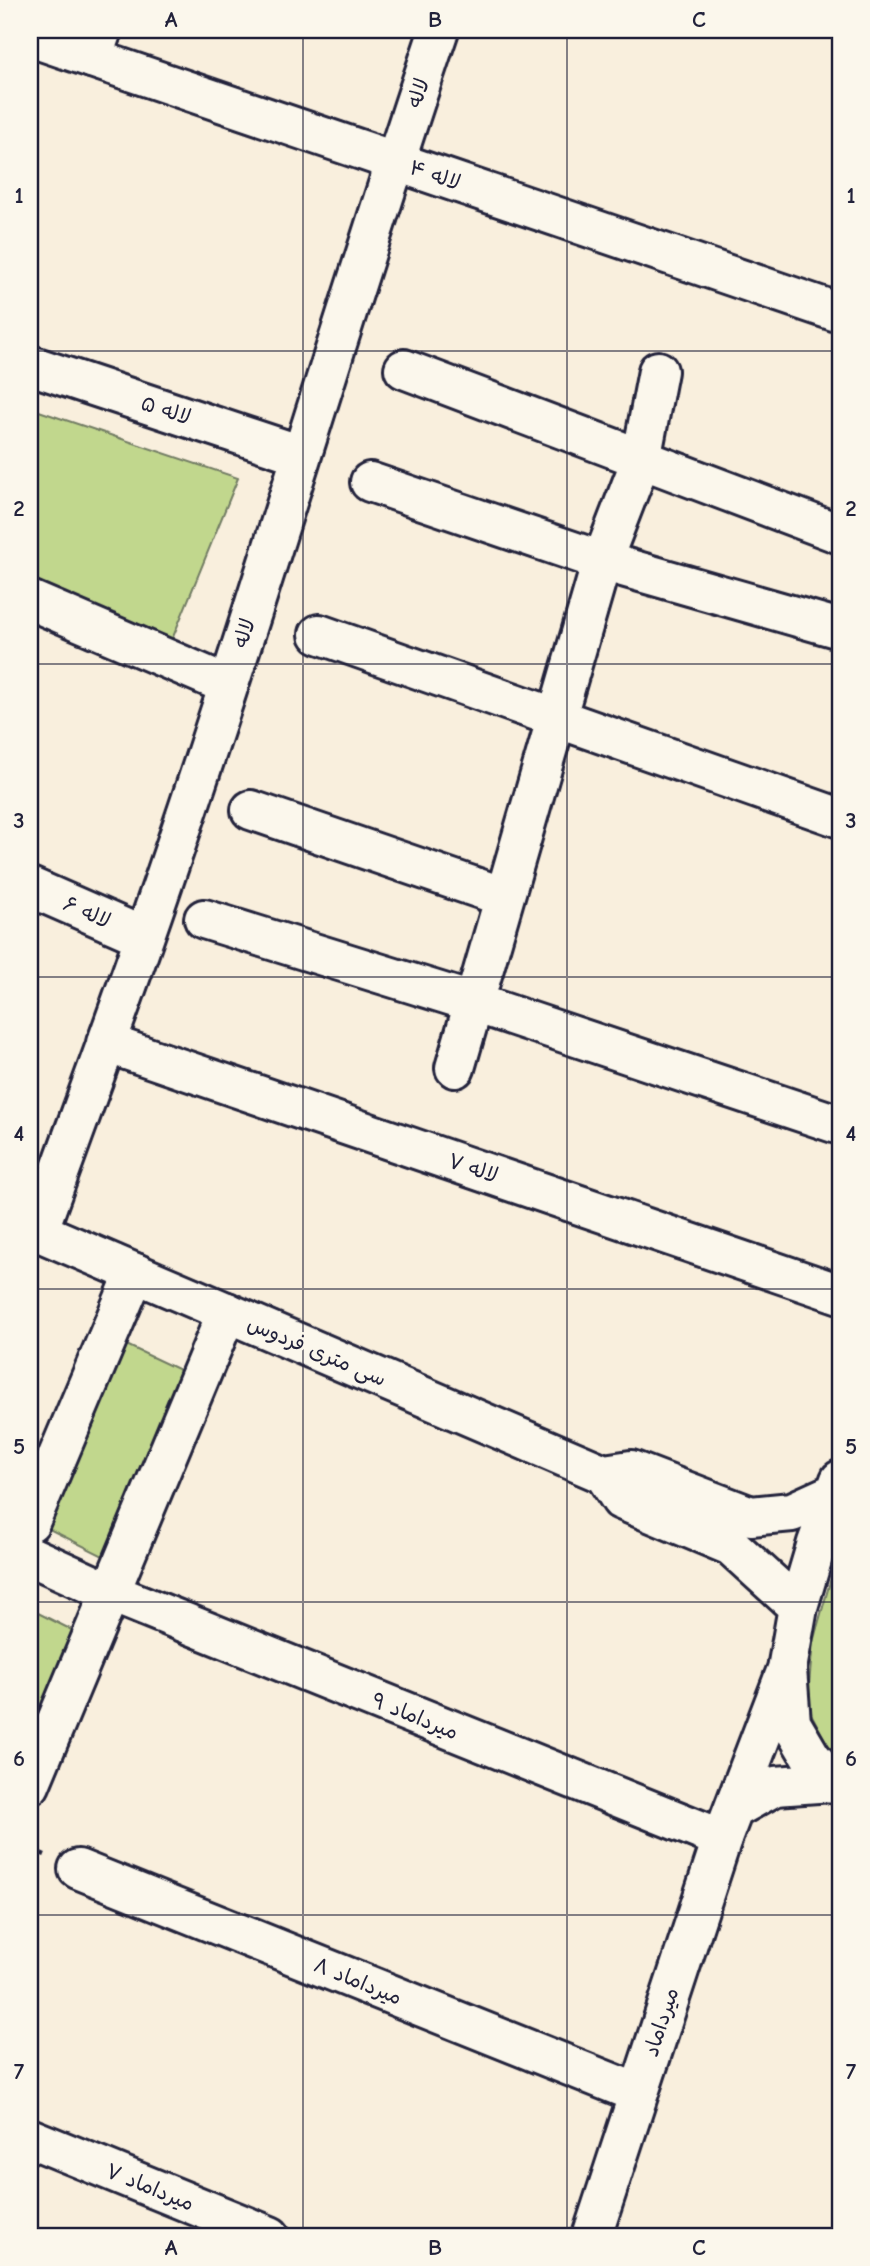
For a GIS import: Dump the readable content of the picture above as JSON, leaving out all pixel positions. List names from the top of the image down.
{
  "streets": {
    "street": [
      "لاله",
      "لاله ۴",
      "لاله ۵",
      "لاله ۶",
      "لاله ۷",
      "سی متری فردوس",
      "میرداماد ۹",
      "میرداماد ۸",
      "میرداماد",
      "میرداماد ۷"
    ]
  },
  "crossings": [
    ["لاله", "لاله ۴"],
    ["لاله", "لاله ۵"],
    ["لاله", "لاله ۶"],
    ["لاله", "لاله ۷"],
    ["لاله", "سی متری فردوس"],
    ["میرداماد ۹", "میرداماد"],
    ["میرداماد ۸", "میرداماد"]
  ],
  "grid": {
    "columns": ["A", "B", "C"],
    "rows": [
      "1",
      "2",
      "3",
      "4",
      "5",
      "6",
      "7"
    ]
  }
}
